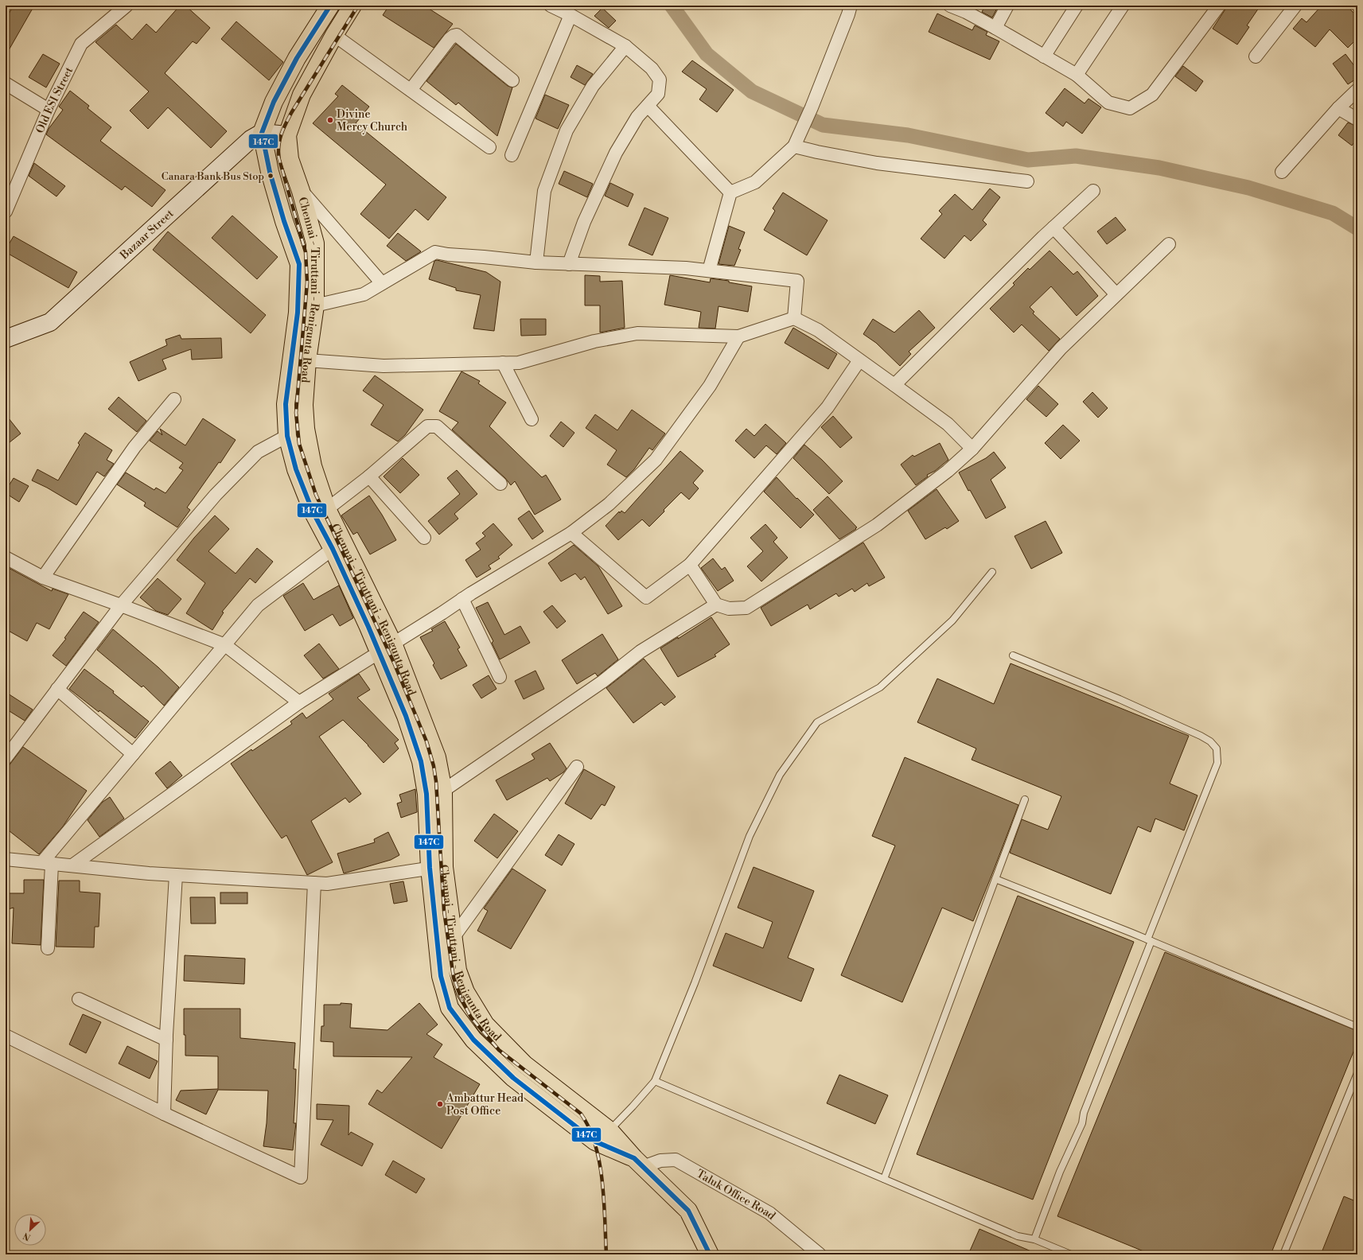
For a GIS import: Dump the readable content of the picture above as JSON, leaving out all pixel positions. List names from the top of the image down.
{
  "streets": {
    "highway": ["Chennai - Tiruttani - Renigunta Road"],
    "street": ["Old ESI Street", "Bazaar Street", "Taluk Office Road"]
  },
  "crossings": [
    ["Bazaar Street", "Chennai - Tiruttani - Renigunta Road"],
    ["Chennai - Tiruttani - Renigunta Road", "Taluk Office Road"]
  ],
  "places": ["Divine Mercy Church", "Canara Bank Bus Stop", "Ambattur Head Post Office"],
  "lines": ["transit line 147C"],
  "north": "bottom left"
}
